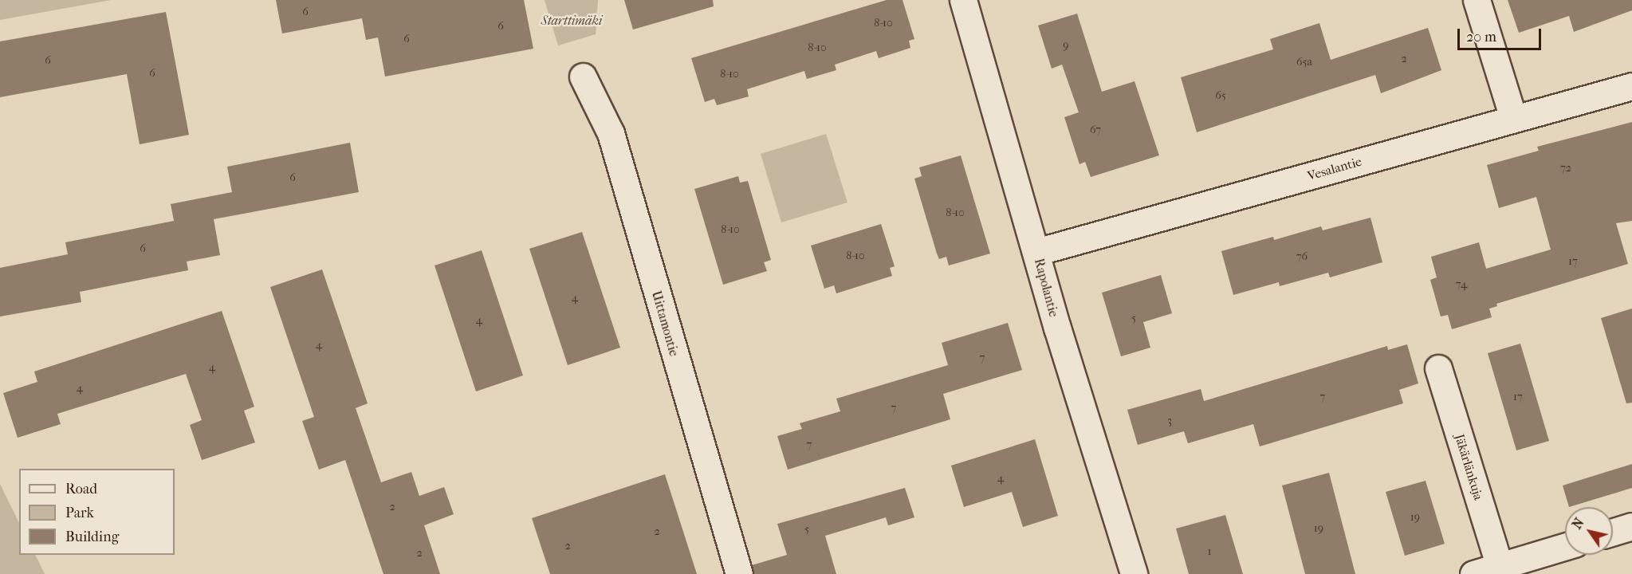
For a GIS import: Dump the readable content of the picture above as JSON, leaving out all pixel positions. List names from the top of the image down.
{
  "streets": {
    "street": [
      "Vesalantie",
      "Rapolantie",
      "Uittamontie",
      "Jäkärlänkuja"
    ]
  },
  "crossings": [
    ["Vesalantie", "Rapolantie"]
  ],
  "parks": ["Starttimäki"],
  "house_numbers": [
    "6",
    "8-10",
    "6",
    "6",
    "9",
    "8-10",
    "2",
    "6",
    "65a",
    "6",
    "8-10",
    "65",
    "67",
    "72",
    "6",
    "8-10",
    "8-10",
    "6",
    "8-10",
    "76",
    "17",
    "74",
    "4",
    "5",
    "4",
    "4",
    "7",
    "4",
    "4",
    "7",
    "17",
    "7",
    "3",
    "7",
    "4",
    "2",
    "19",
    "19",
    "5",
    "2",
    "2",
    "1",
    "2"
  ],
  "legend": ["Road", "Park", "Building"],
  "scale_bar": "20 m",
  "north": "top left"
}
